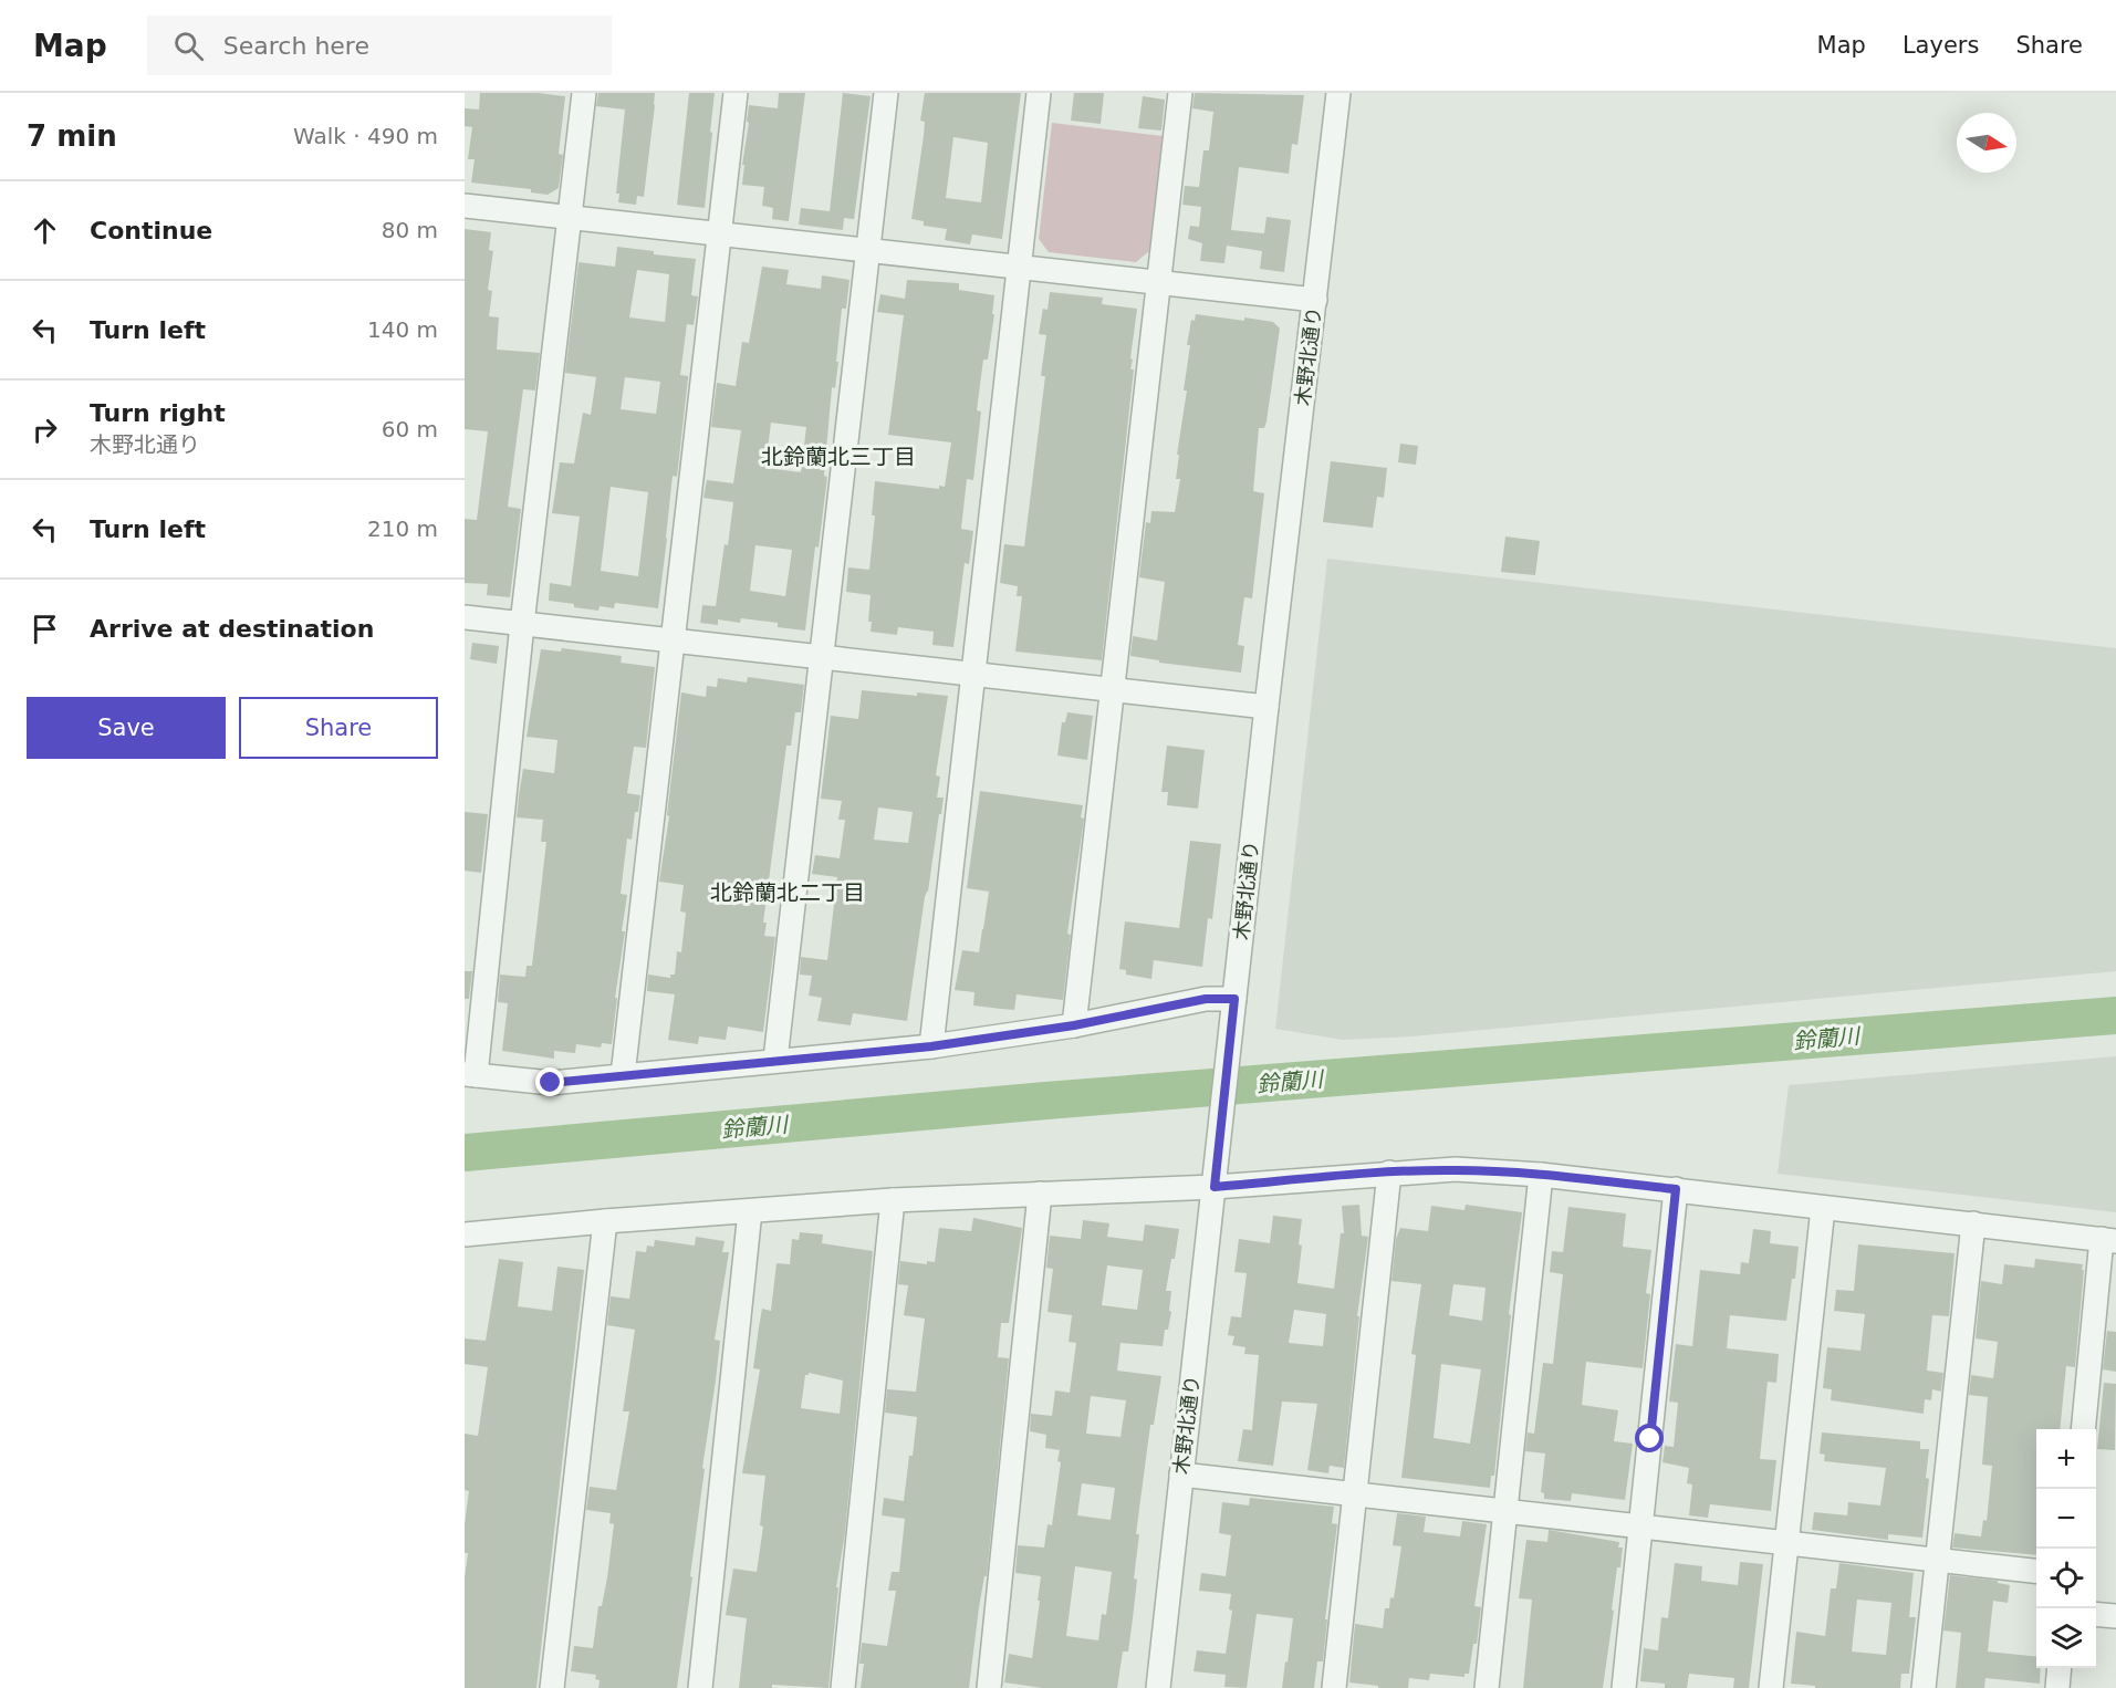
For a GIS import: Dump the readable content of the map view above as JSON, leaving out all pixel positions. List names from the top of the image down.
{
  "streets": {
    "street": ["木野北通り"]
  },
  "districts": ["北鈴蘭北三丁目", "北鈴蘭北二丁目"],
  "water": ["鈴蘭川"],
  "north": "right",
  "page": {
    "header": "Map",
    "search": "Search here",
    "nav": ["Map", "Layers", "Share"],
    "heading": ["7 min", "Walk · 490 m"],
    "list": [
      ["Continue", "80 m"],
      ["Turn left", "140 m"],
      ["Turn right", "木野北通り", "60 m"],
      ["Turn left", "210 m"],
      "Arrive at destination"
    ],
    "buttons": ["Save", "Share"],
    "map_buttons": ["+", "−"]
  }
}
